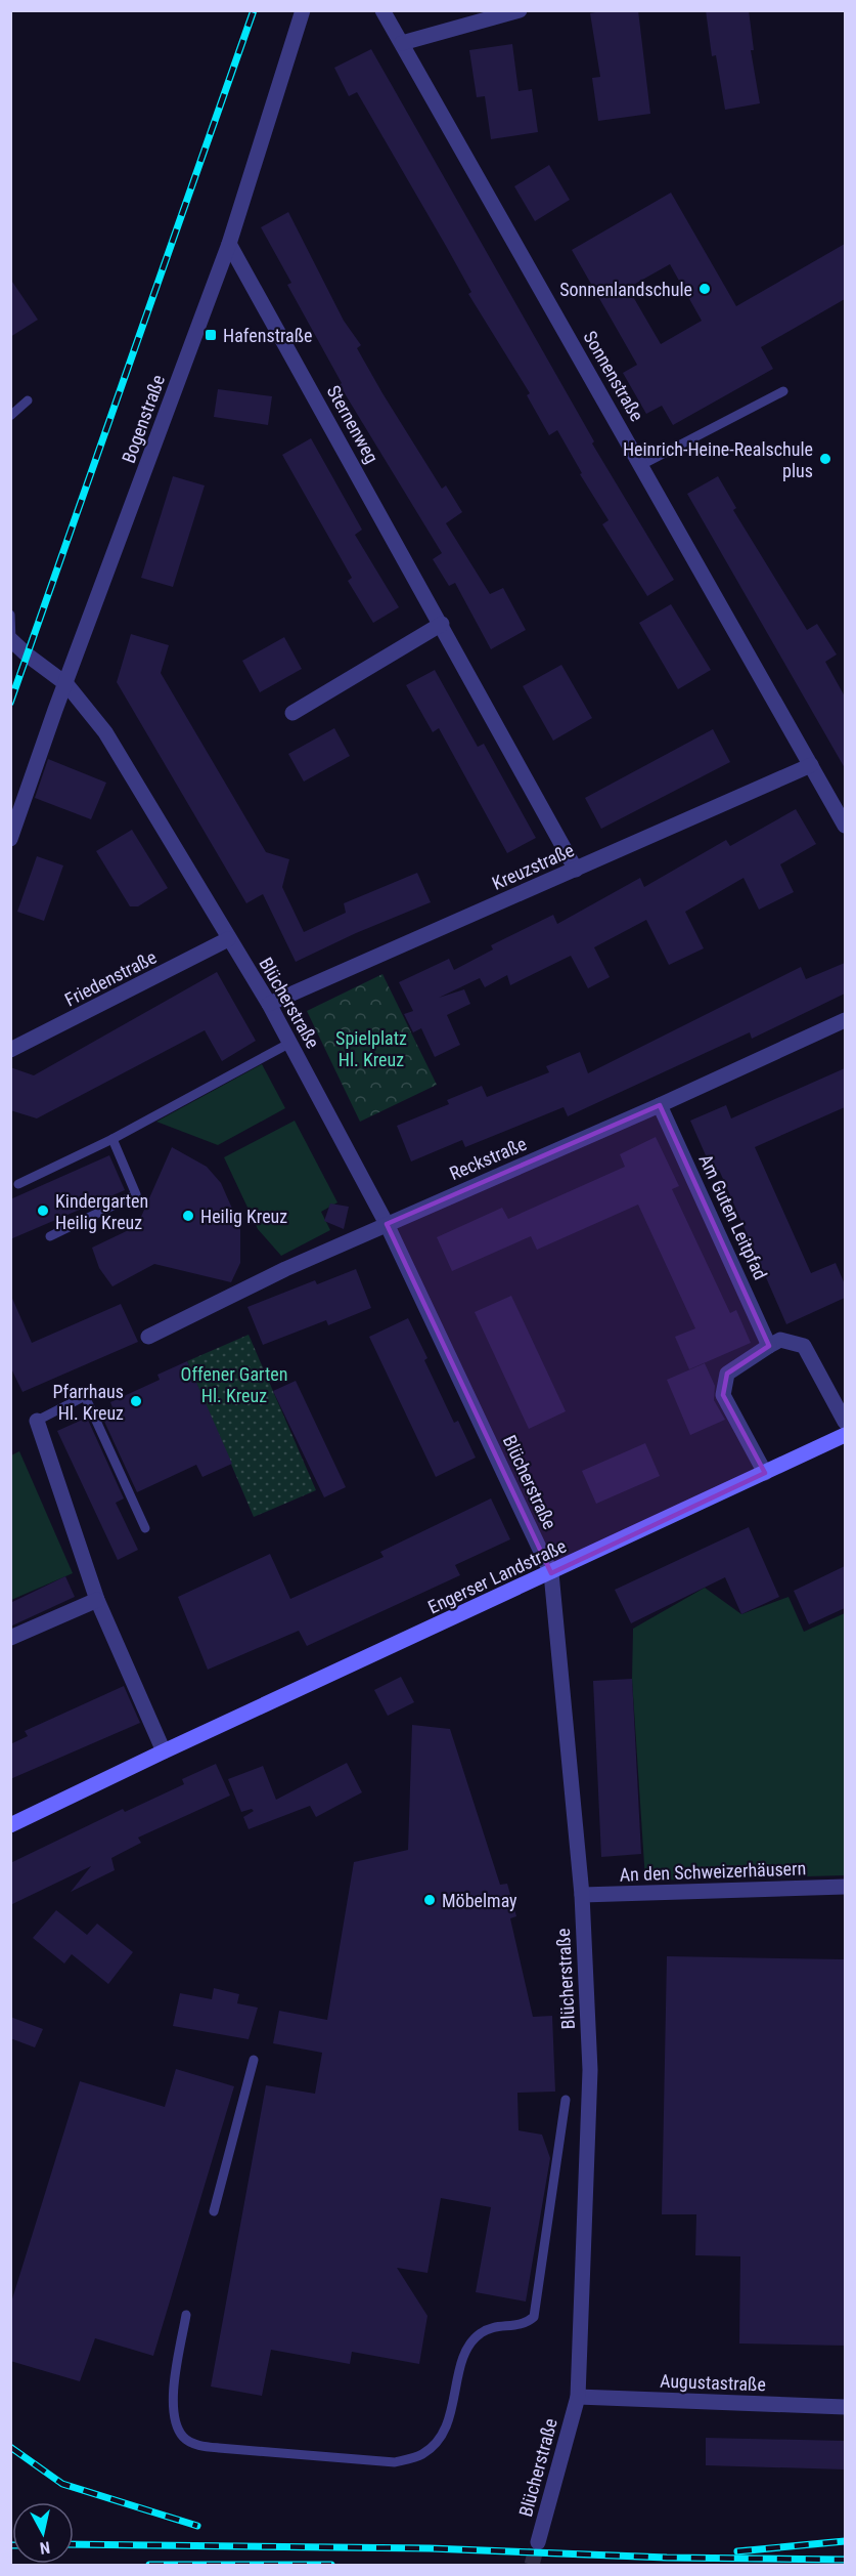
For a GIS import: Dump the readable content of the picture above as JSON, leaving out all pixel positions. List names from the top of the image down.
{
  "streets": {
    "main road": ["Engerser Landstraße"],
    "street": [
      "Sonnenstraße",
      "Bogenstraße",
      "Sternenweg",
      "Kreuzstraße",
      "Friedenstraße",
      "Blücherstraße",
      "Reckstraße",
      "Am Guten Leitpfad",
      "An den Schweizerhäusern",
      "Augustastraße"
    ]
  },
  "crossings": [
    ["Sonnenstraße", "Kreuzstraße"],
    ["Bogenstraße", "Sternenweg"],
    ["Bogenstraße", "Blücherstraße"],
    ["Sternenweg", "Kreuzstraße"],
    ["Kreuzstraße", "Blücherstraße"],
    ["Friedenstraße", "Blücherstraße"],
    ["Blücherstraße", "Reckstraße"],
    ["Blücherstraße", "Engerser Landstraße"],
    ["Blücherstraße", "An den Schweizerhäusern"],
    ["Blücherstraße", "Augustastraße"],
    ["Reckstraße", "Am Guten Leitpfad"]
  ],
  "parks": ["Spielplatz Hl. Kreuz", "Offener Garten Hl. Kreuz"],
  "places": {
    "other": [
      "Sonnenlandschule",
      "Heinrich-Heine-Realschule plus",
      "Kindergarten Heilig Kreuz",
      "Heilig Kreuz",
      "Pfarrhaus Hl. Kreuz",
      "Möbelmay"
    ],
    "transit": ["Hafenstraße"]
  },
  "north": "bottom"
}
